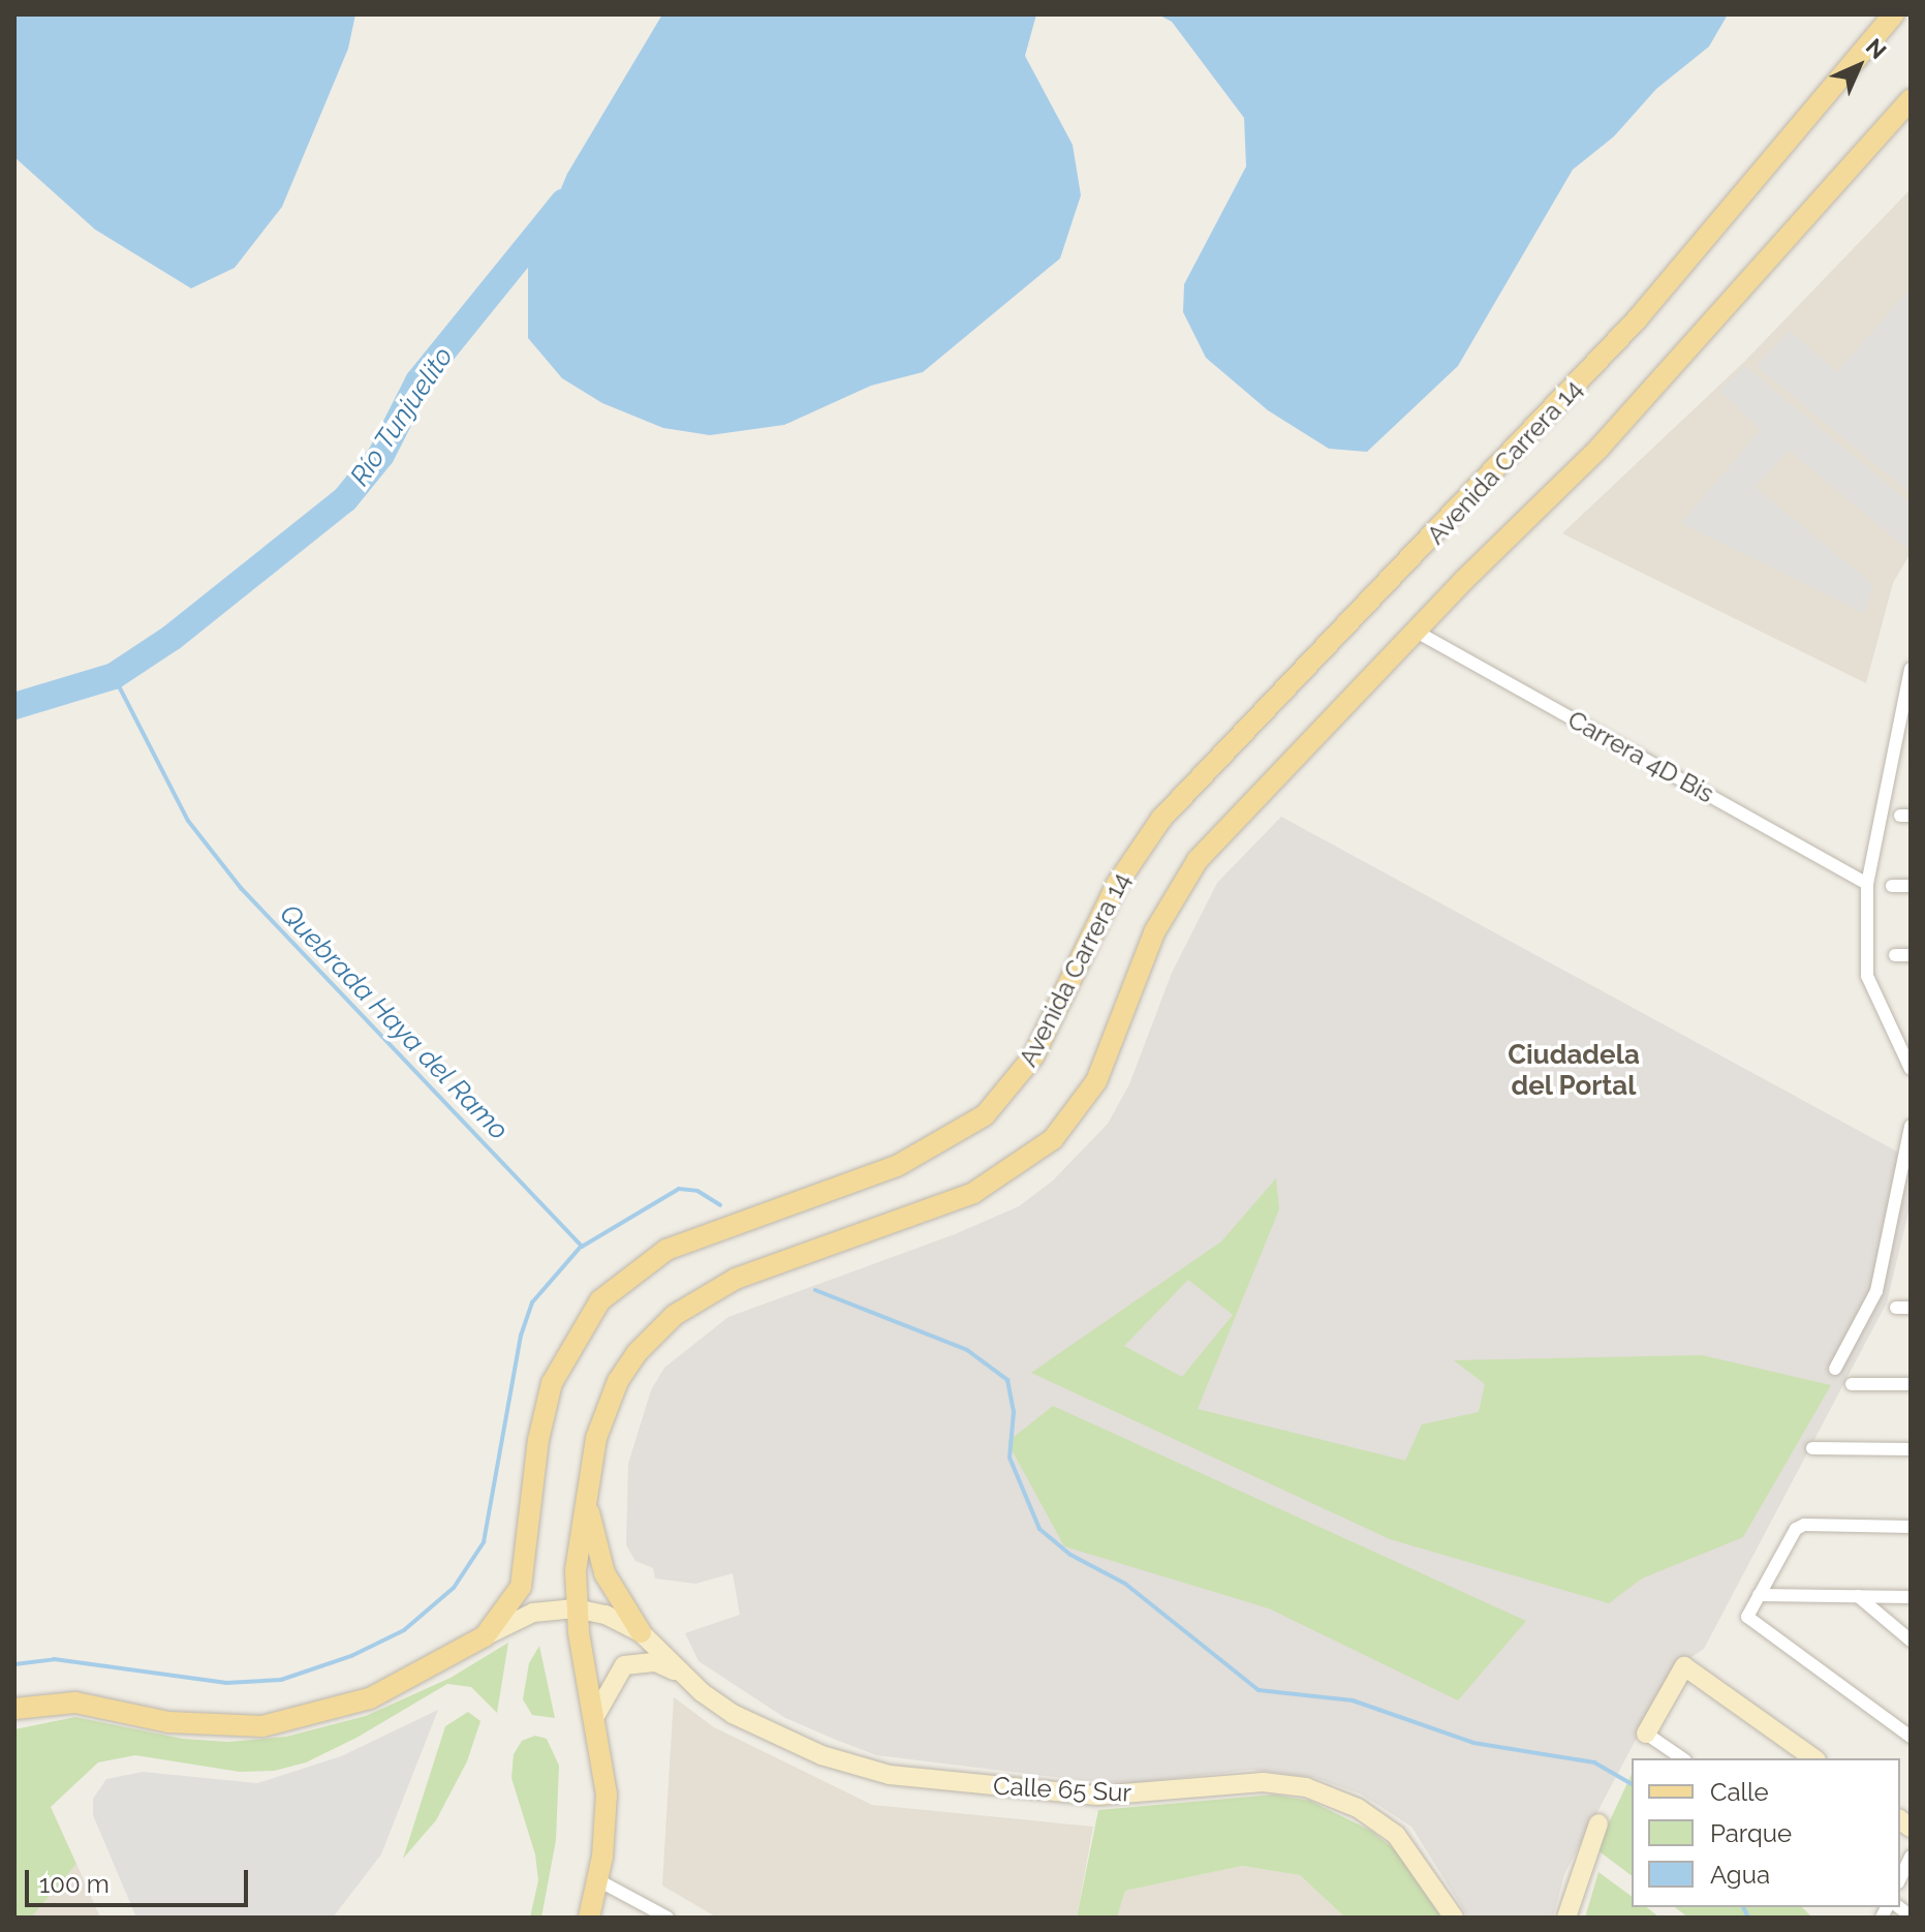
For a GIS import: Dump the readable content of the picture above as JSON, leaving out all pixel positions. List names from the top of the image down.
{
  "streets": {
    "main road": ["Avenida Carrera 14"],
    "street": ["Carrera 4D Bis", "Calle 65 Sur"]
  },
  "crossings": [
    ["Avenida Carrera 14", "Carrera 4D Bis"],
    ["Avenida Carrera 14", "Calle 65 Sur"]
  ],
  "districts": ["Ciudadela del Portal"],
  "water": ["Río Tunjuelito", "Quebrada Haya del Ramo"],
  "legend": ["Calle", "Parque", "Agua"],
  "scale_bar": "100 m",
  "north": "top right"
}
